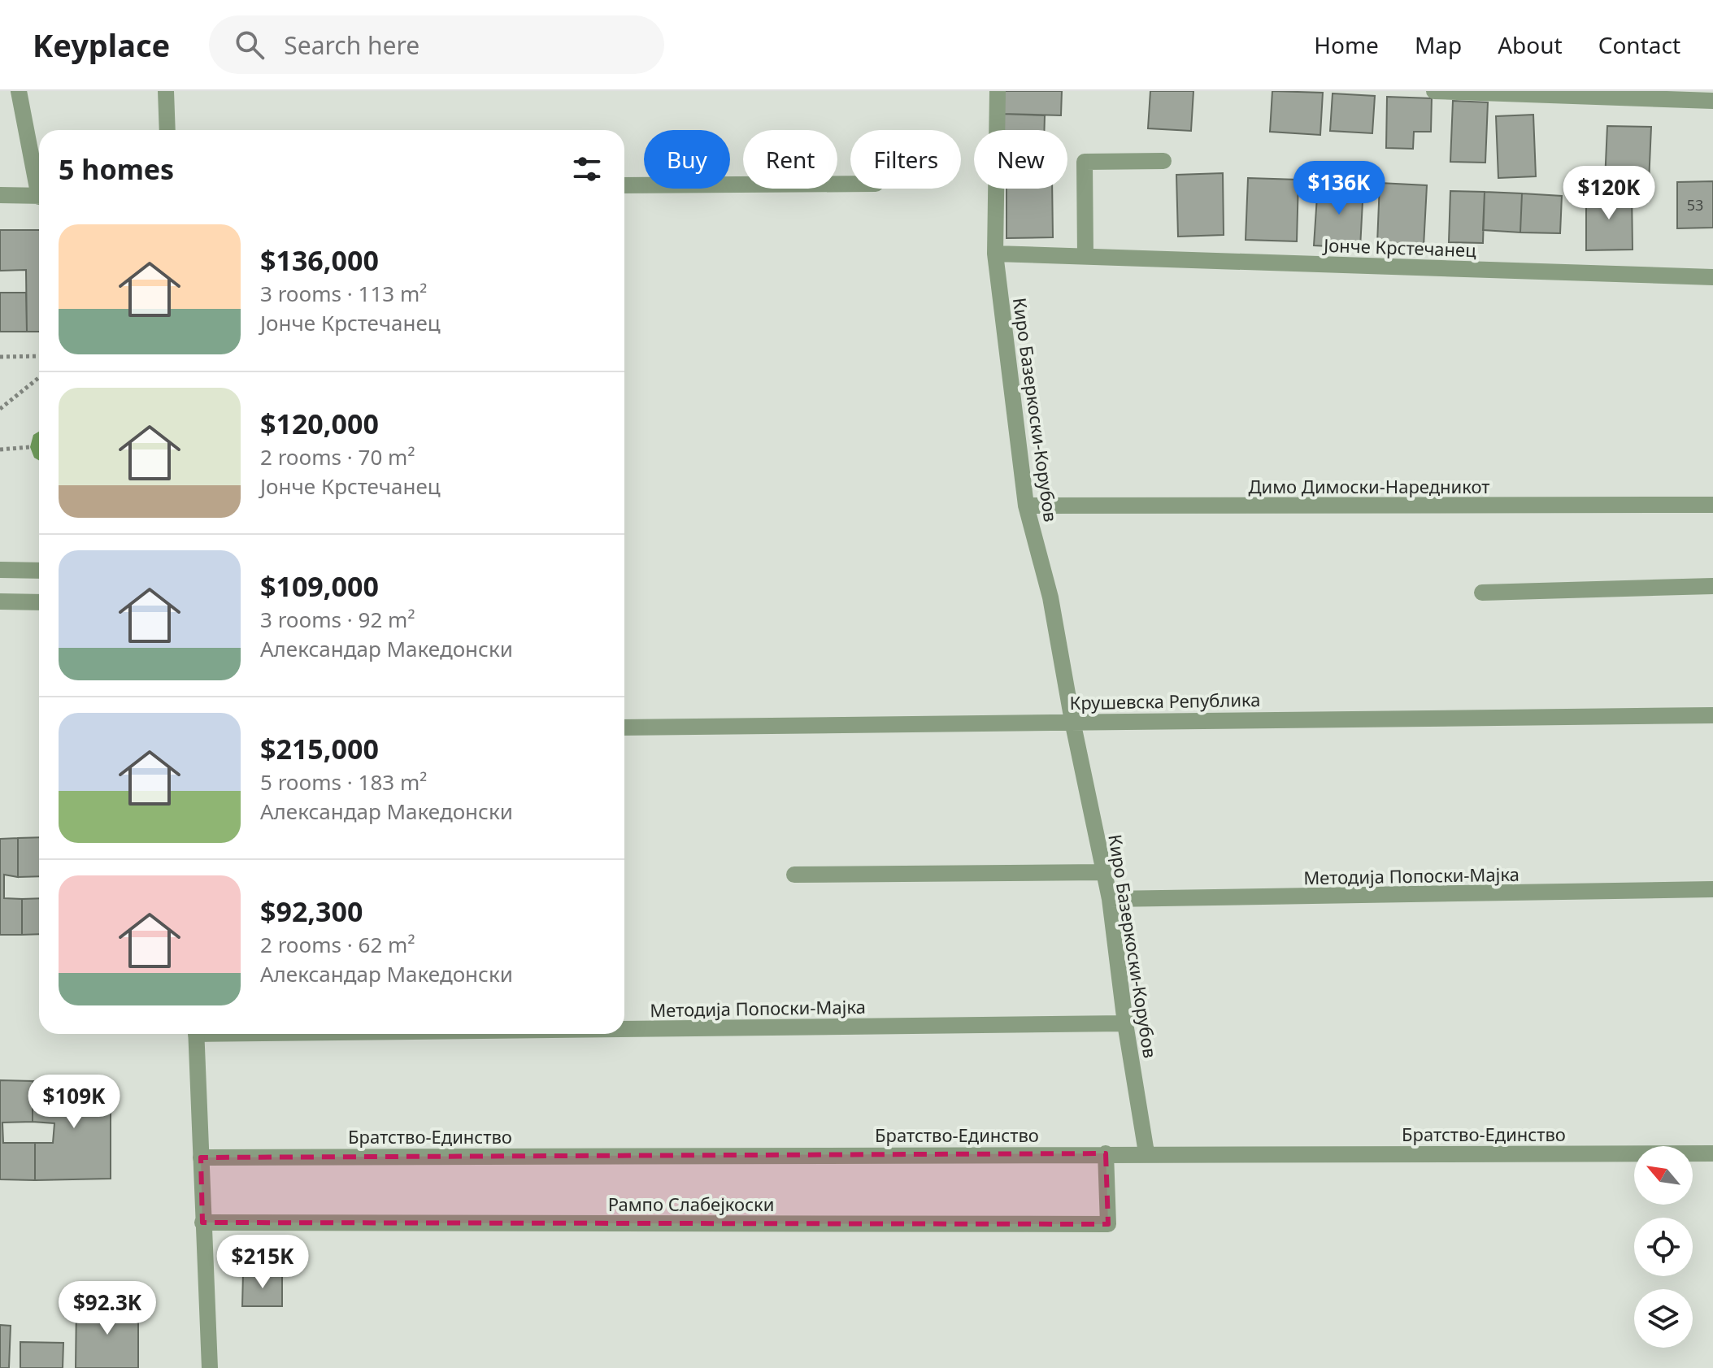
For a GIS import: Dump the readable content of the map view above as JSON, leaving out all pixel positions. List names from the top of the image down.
{
  "streets": {
    "street": [
      "Јонче Крстечанец",
      "Киро Базеркоски-Корубов",
      "Димо Димоски-Наредникот",
      "Крушевска Република",
      "Методија Попоски-Мајка",
      "Братство-Единство",
      "Рампо Слабејкоски"
    ]
  },
  "crossings": [
    ["Јонче Крстечанец", "Киро Базеркоски-Корубов"],
    ["Киро Базеркоски-Корубов", "Димо Димоски-Наредникот"],
    ["Киро Базеркоски-Корубов", "Крушевска Република"],
    ["Киро Базеркоски-Корубов", "Методија Попоски-Мајка"],
    ["Киро Базеркоски-Корубов", "Братство-Единство"],
    ["Братство-Единство", "Рампо Слабејкоски"]
  ],
  "house_numbers": ["53"],
  "north": "top left",
  "page": {
    "header": "Keyplace",
    "search": "Search here",
    "nav": [
      "Home",
      "Map",
      "About",
      "Contact"
    ],
    "chip": [
      "Buy",
      "Rent",
      "Filters",
      "New"
    ],
    "heading": "5 homes",
    "price": [
      "$136K",
      "$120K",
      "$109K",
      "$215K",
      "$92.3K"
    ],
    "list": [
      {
        "name": "$136,000",
        "note": "3 rooms · 113 m² · Јонче Крстечанец"
      },
      {
        "name": "$120,000",
        "note": "2 rooms · 70 m² · Јонче Крстечанец"
      },
      {
        "name": "$109,000",
        "note": "3 rooms · 92 m² · Александар Македонски"
      },
      {
        "name": "$215,000",
        "note": "5 rooms · 183 m² · Александар Македонски"
      },
      {
        "name": "$92,300",
        "note": "2 rooms · 62 m² · Александар Македонски"
      }
    ]
  }
}
